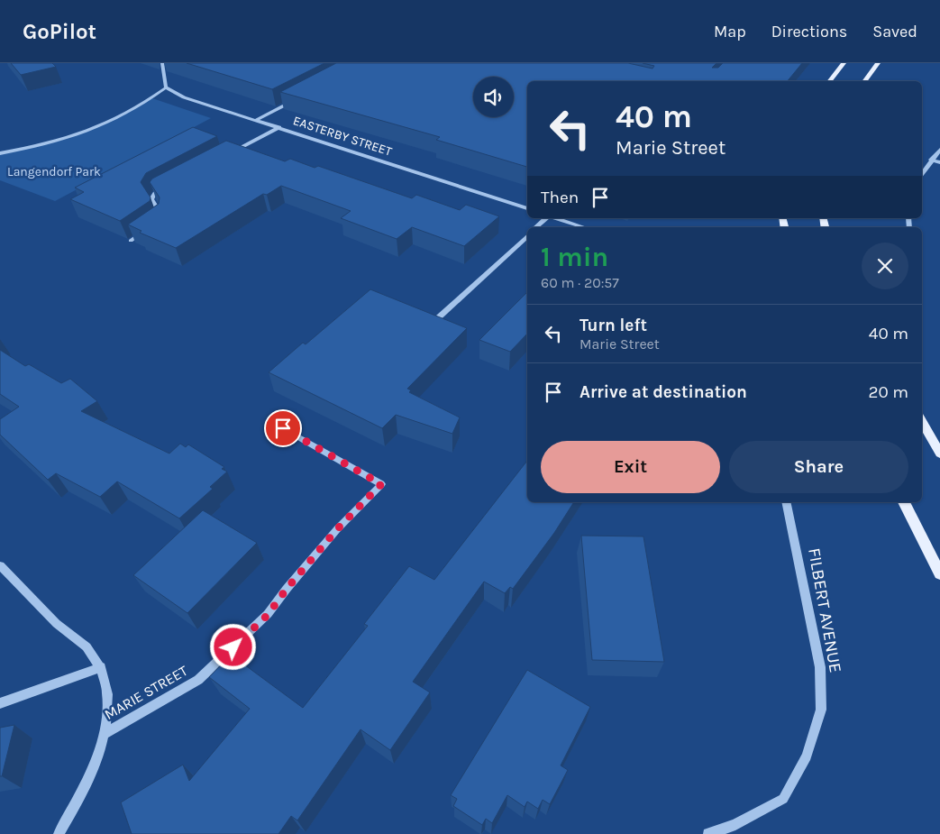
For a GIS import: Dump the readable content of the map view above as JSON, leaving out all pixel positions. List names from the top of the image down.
{
  "streets": {
    "street": ["EASTERBY STREET", "FILBERT AVENUE", "MARIE STREET"]
  },
  "parks": ["Langendorf Park"],
  "page": {
    "header": "GoPilot",
    "nav": ["Map", "Directions", "Saved"],
    "turn": ["40 m", "Marie Street"],
    "then": "Then",
    "heading": ["1 min", "60 m · 20:57"],
    "list": [
      {
        "name": "Turn left",
        "note": "Marie Street",
        "value": "40 m"
      },
      {
        "name": "Arrive at destination",
        "value": "20 m"
      }
    ],
    "buttons": ["Exit", "Share"]
  }
}
